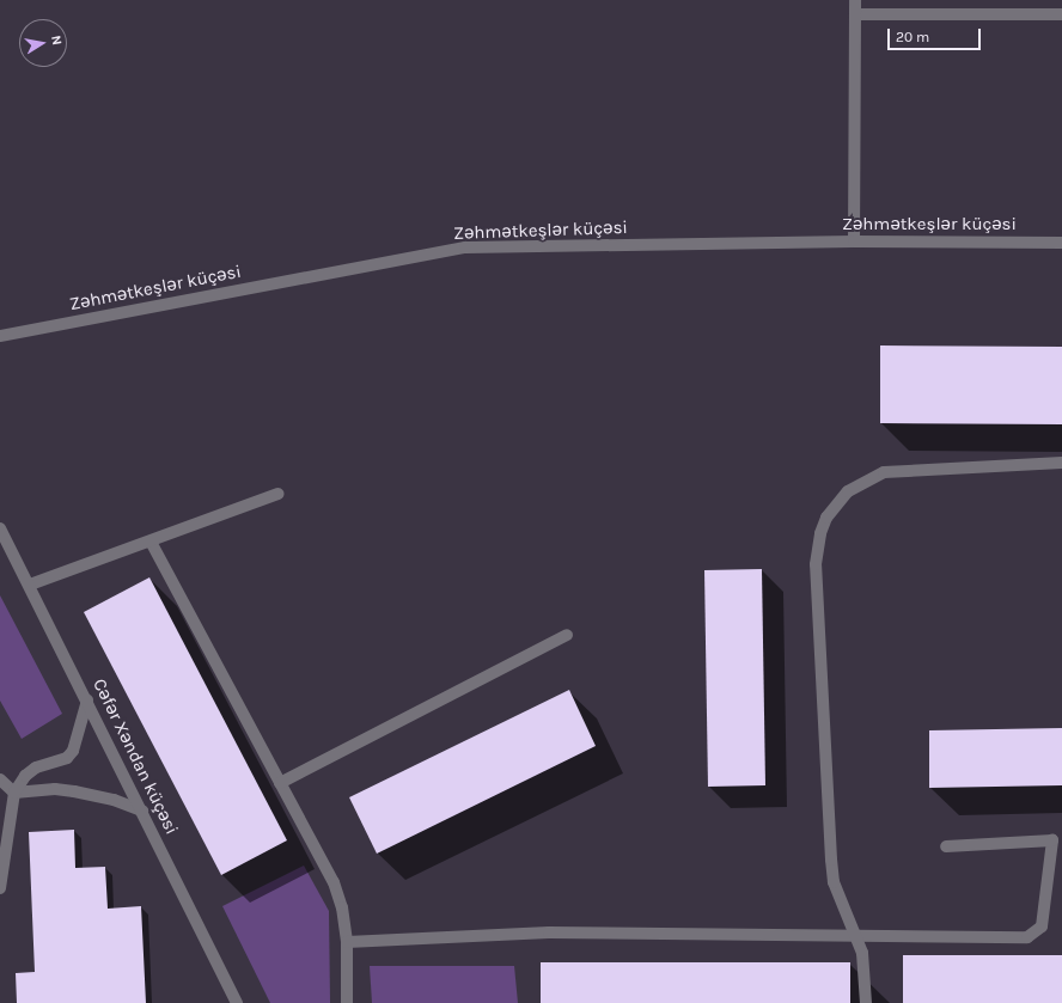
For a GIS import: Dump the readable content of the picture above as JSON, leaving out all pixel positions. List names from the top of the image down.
{
  "streets": {
    "street": ["Zəhmətkeşlər küçəsi", "Cəfər Xəndan küçəsi"]
  },
  "scale_bar": "20 m",
  "north": "right"
}
